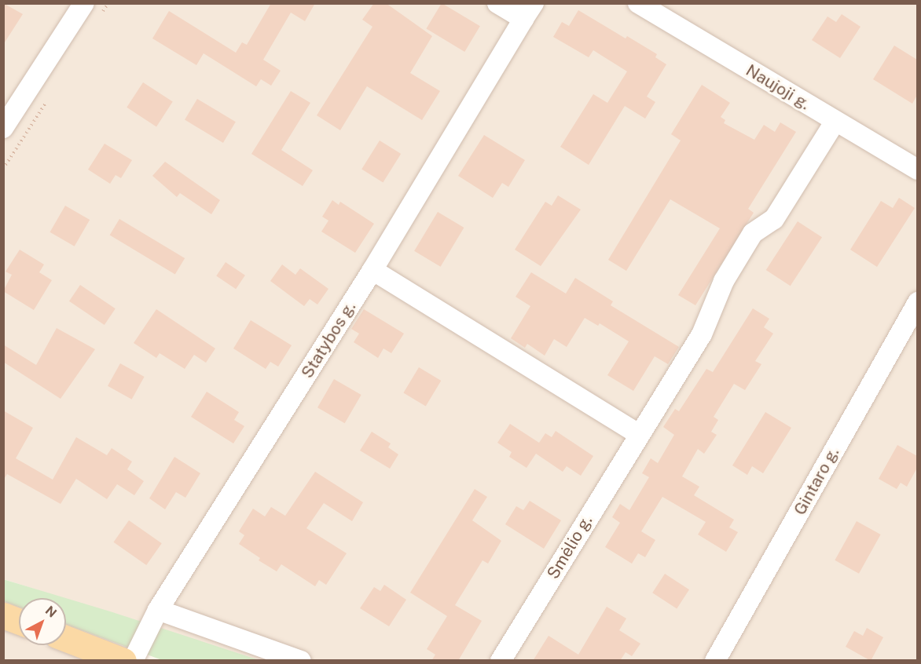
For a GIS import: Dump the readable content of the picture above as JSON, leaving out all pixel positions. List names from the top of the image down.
{
  "streets": {
    "street": [
      "Naujoji g.",
      "Statybos g.",
      "Gintaro g.",
      "Smėlio g."
    ]
  },
  "crossings": [
    ["Naujoji g.", "Smėlio g."]
  ],
  "north": "top right"
}
